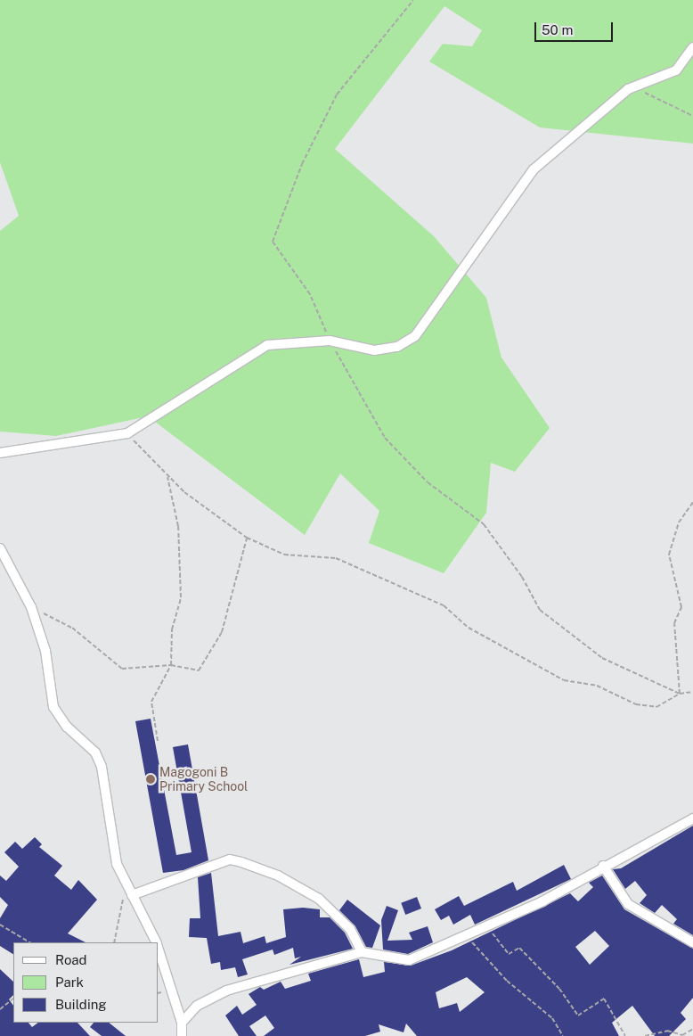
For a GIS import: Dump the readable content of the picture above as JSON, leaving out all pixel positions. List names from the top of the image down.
{
  "places": ["Magogoni B Primary School"],
  "legend": ["Road", "Park", "Building"],
  "scale_bar": "50 m"
}
